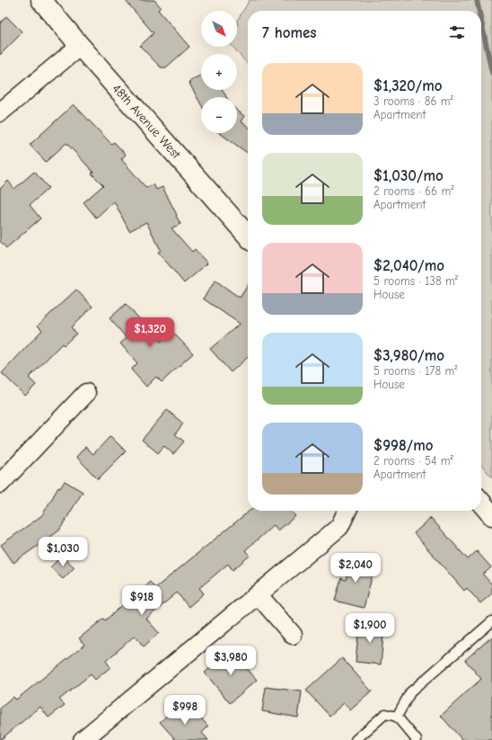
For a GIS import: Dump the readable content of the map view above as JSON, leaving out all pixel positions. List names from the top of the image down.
{
  "streets": {
    "main road": ["48th Avenue West"]
  },
  "north": "bottom right",
  "page": {
    "map_buttons": ["+", "−"],
    "heading": "7 homes",
    "list": [
      {
        "name": "$1,320/mo",
        "note": "3 rooms · 86 m² · Apartment"
      },
      {
        "name": "$1,030/mo",
        "note": "2 rooms · 66 m² · Apartment"
      },
      {
        "name": "$2,040/mo",
        "note": "5 rooms · 138 m² · House"
      },
      {
        "name": "$3,980/mo",
        "note": "5 rooms · 178 m² · House"
      },
      {
        "name": "$998/mo",
        "note": "2 rooms · 54 m² · Apartment"
      }
    ],
    "price": [
      "$1,320",
      "$1,030",
      "$2,040",
      "$918",
      "$1,900",
      "$3,980",
      "$998"
    ]
  }
}
